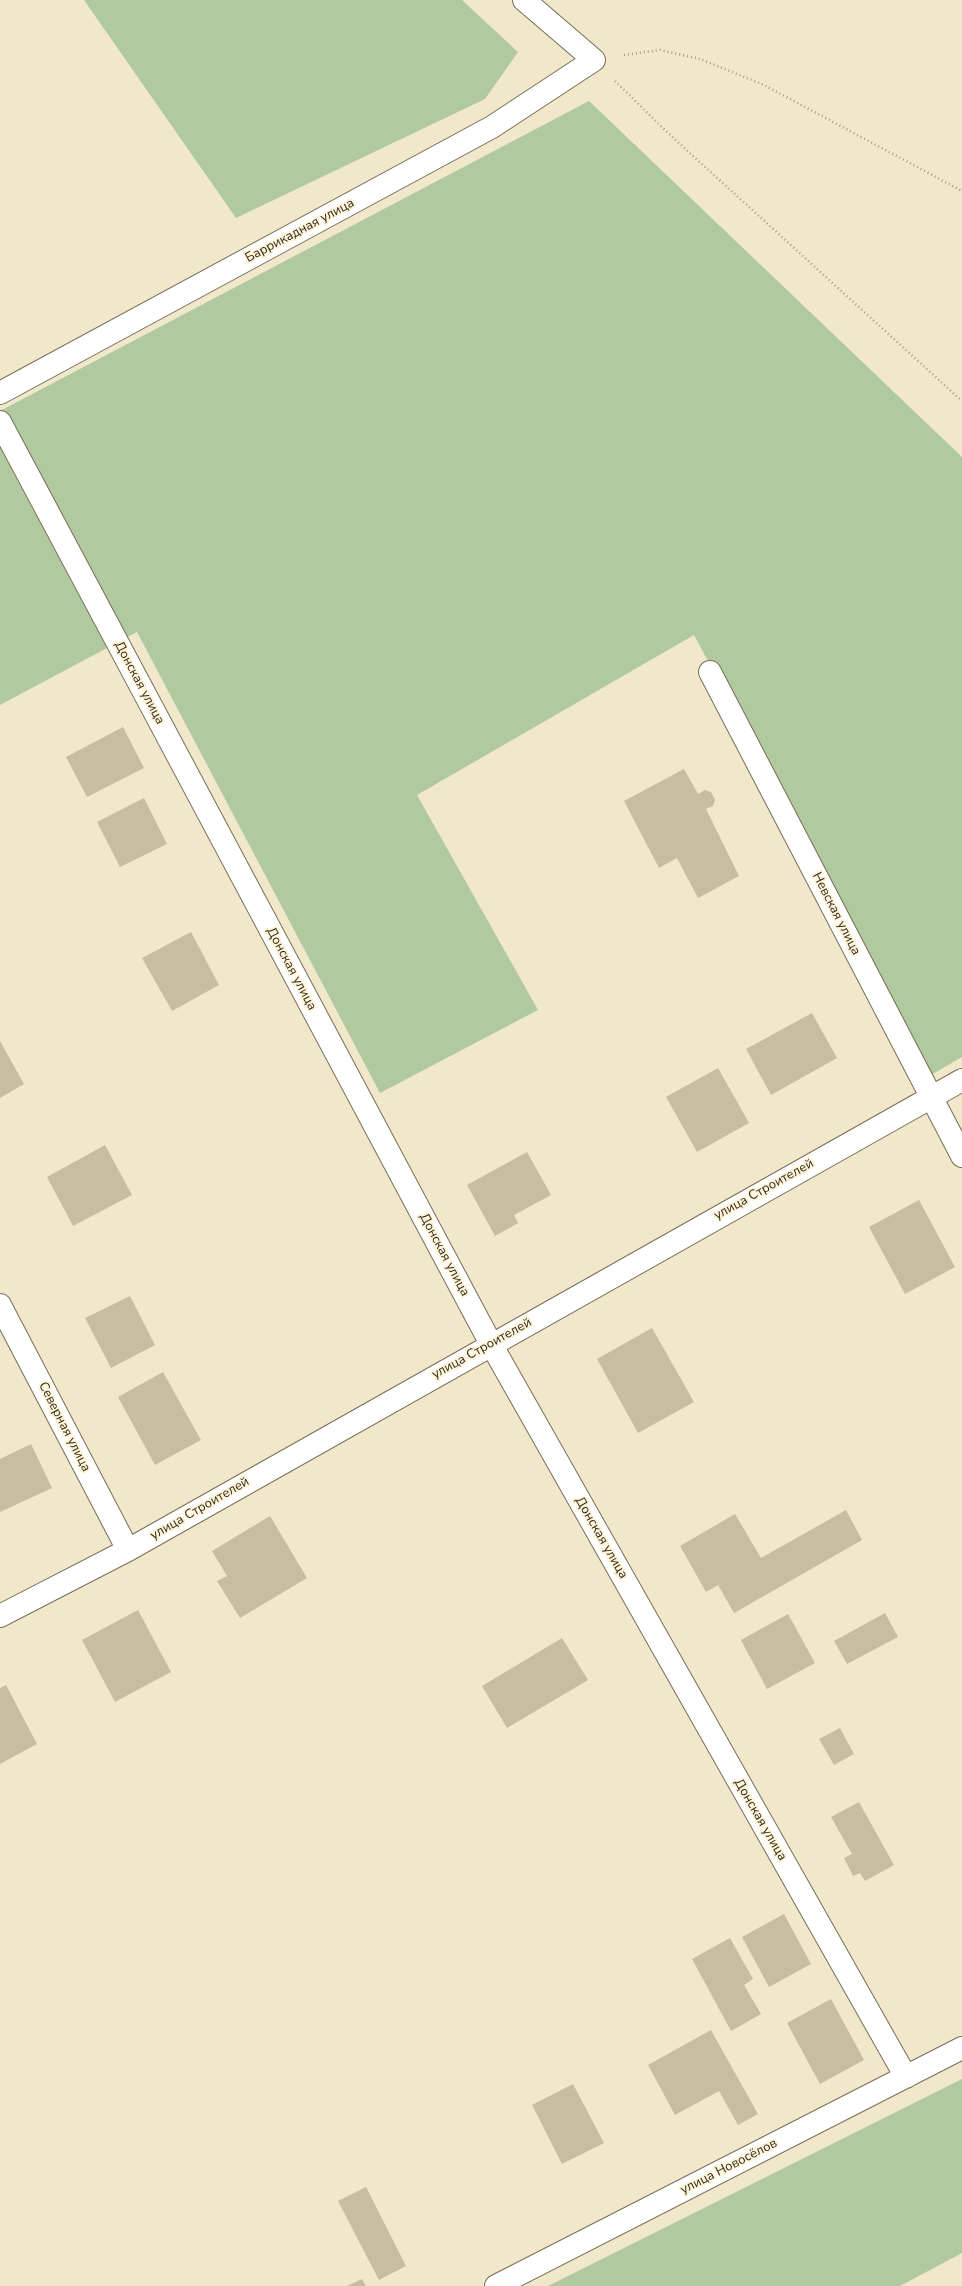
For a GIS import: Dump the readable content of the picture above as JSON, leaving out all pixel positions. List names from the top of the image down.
{
  "streets": {
    "street": [
      "Баррикадная улица",
      "Донская улица",
      "Невская улица",
      "улица Строителей",
      "Северная улица",
      "улица Новосёлов"
    ]
  },
  "crossings": [
    ["Донская улица", "улица Строителей"],
    ["Донская улица", "улица Новосёлов"],
    ["Невская улица", "улица Строителей"],
    ["улица Строителей", "Северная улица"]
  ]
}
